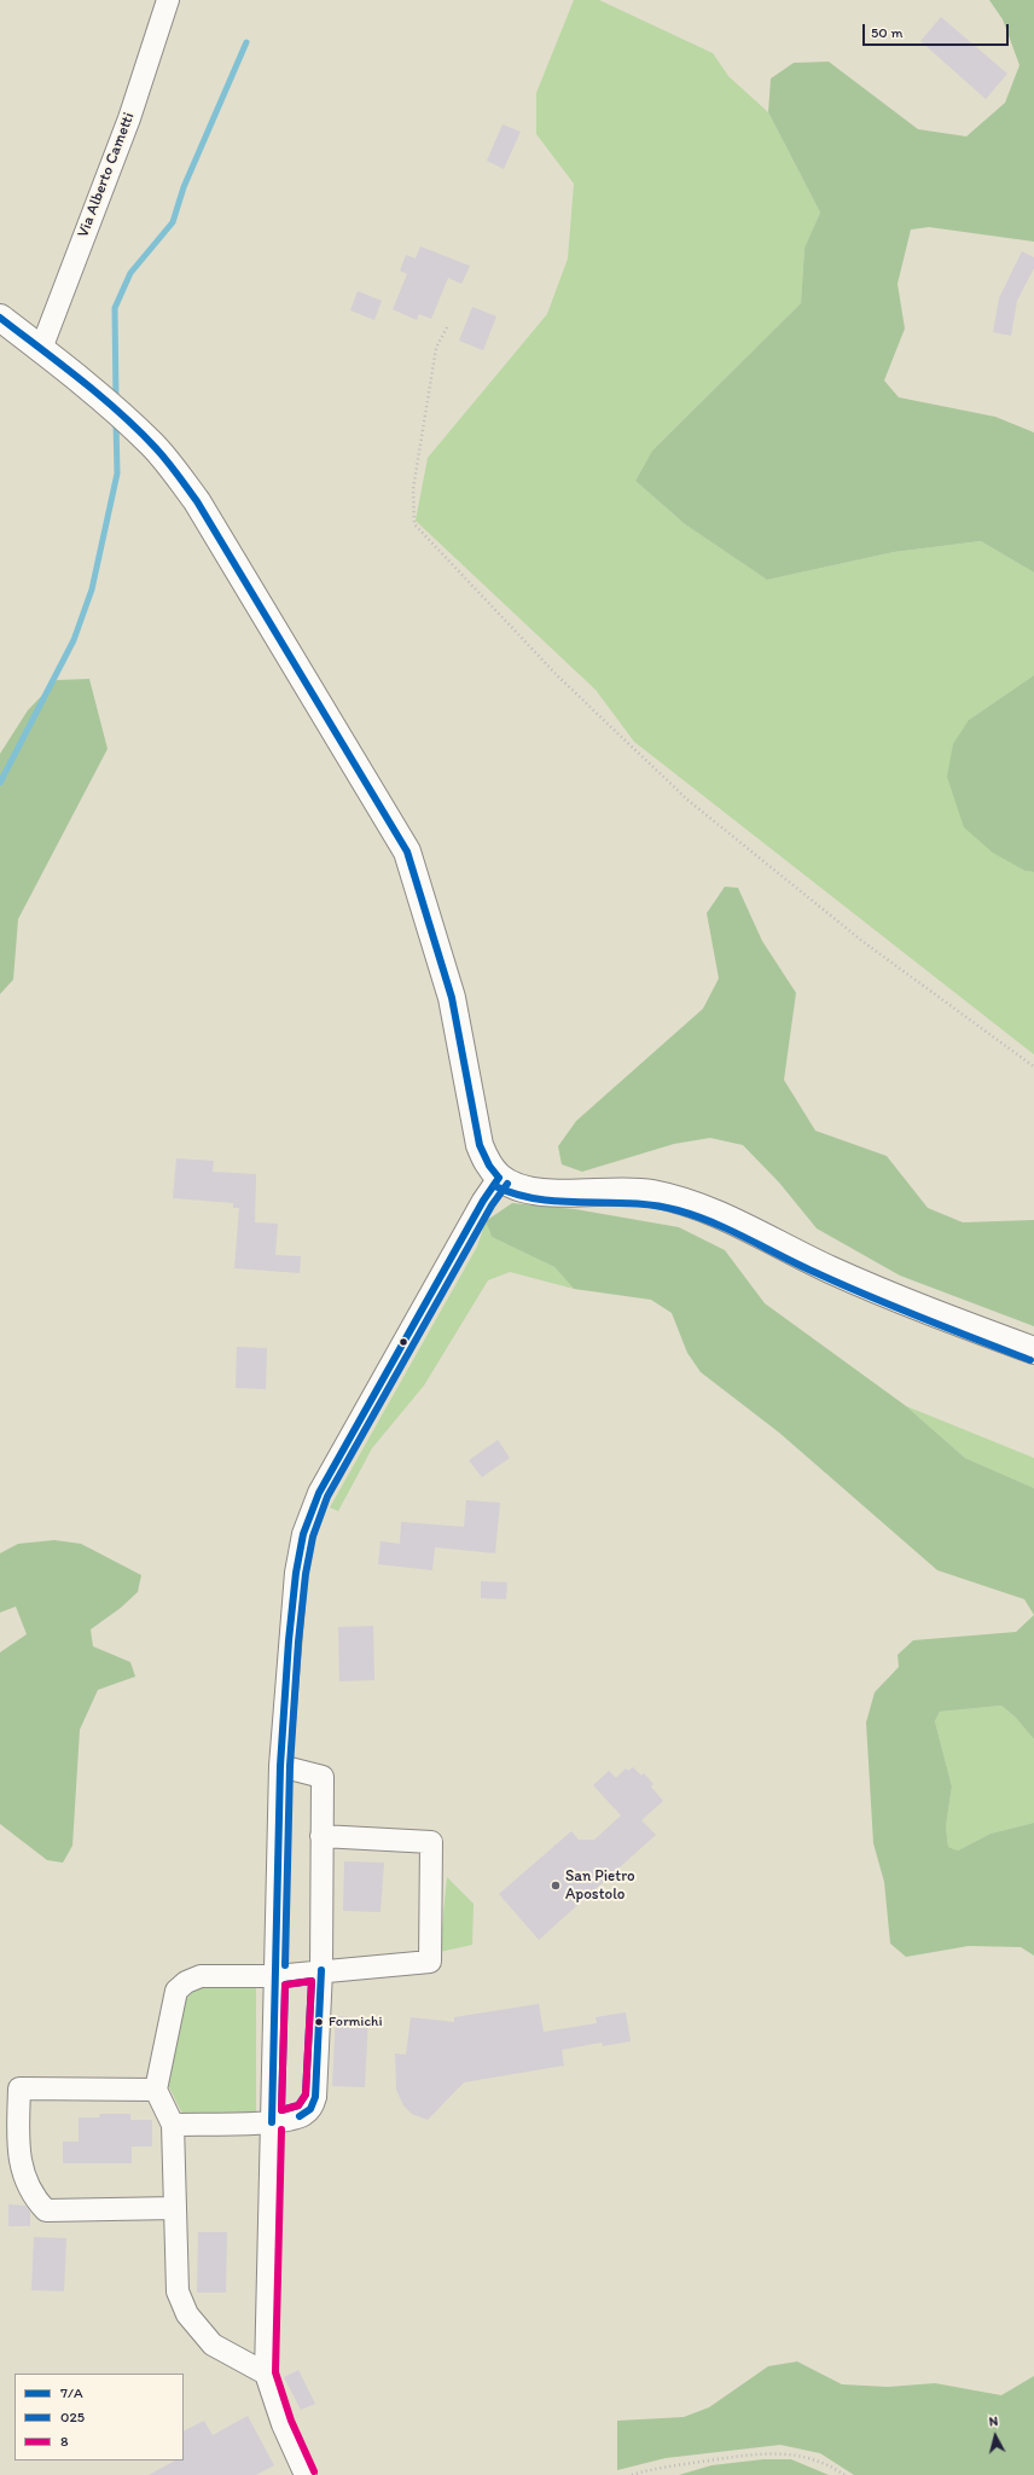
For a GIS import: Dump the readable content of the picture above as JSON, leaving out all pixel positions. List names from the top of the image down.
{
  "streets": {
    "street": ["Via Alberto Cametti"]
  },
  "places": ["San Pietro Apostolo", "Formichi"],
  "lines": ["transit line 7/A", "transit line 025", "transit line 8"],
  "legend": ["7/A", "025", "8"],
  "scale_bar": "50 m",
  "north": "top"
}
